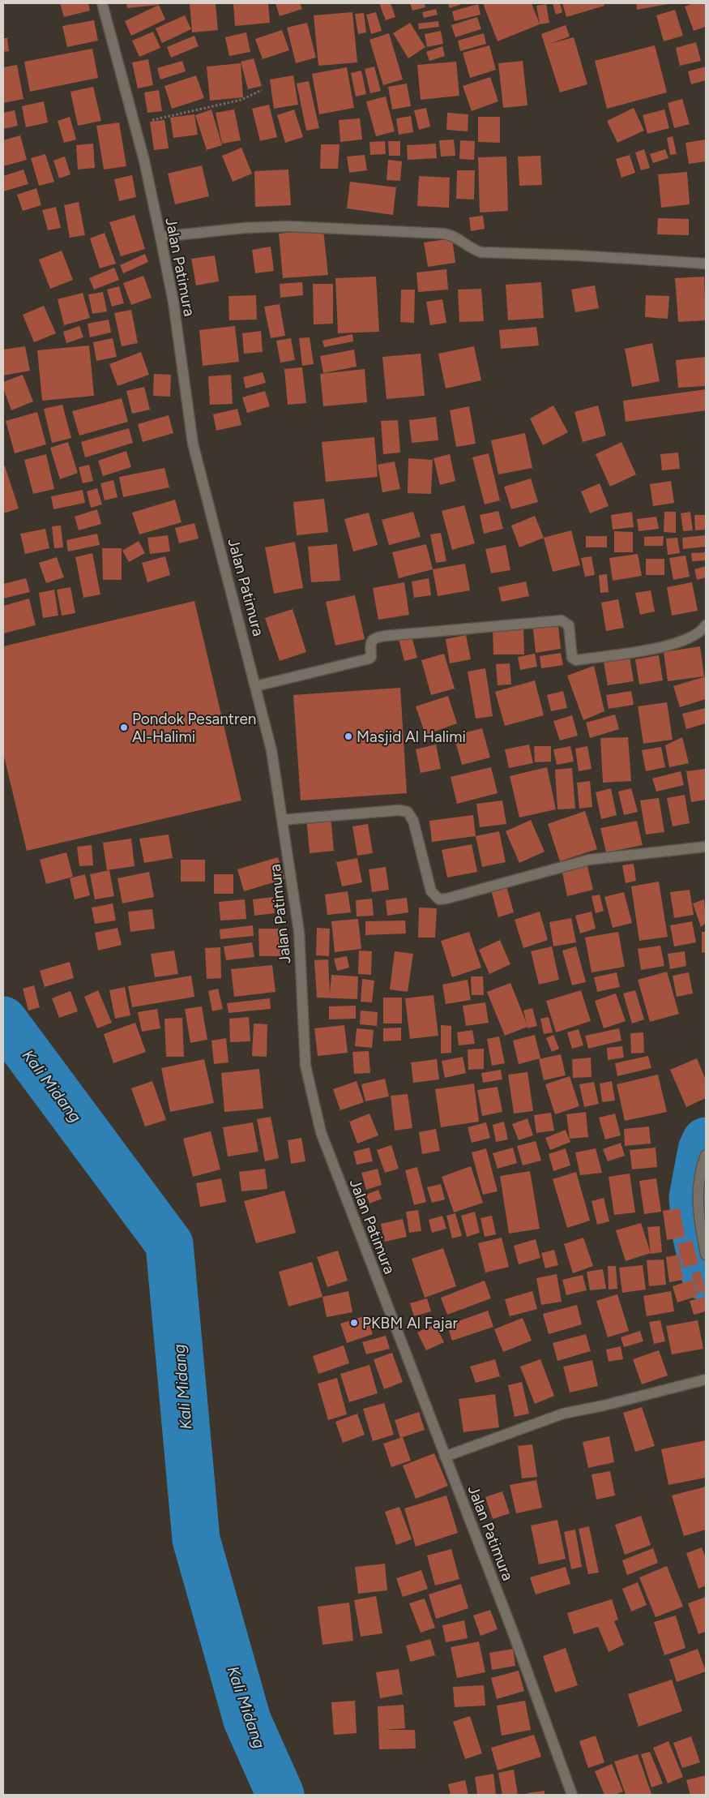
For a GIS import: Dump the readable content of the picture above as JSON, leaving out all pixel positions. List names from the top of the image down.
{
  "streets": {
    "street": ["Jalan Patimura"]
  },
  "water": ["Kali Midang"],
  "places": ["Pondok Pesantren Al-Halimi", "Masjid Al Halimi", "PKBM Al Fajar"]
}
